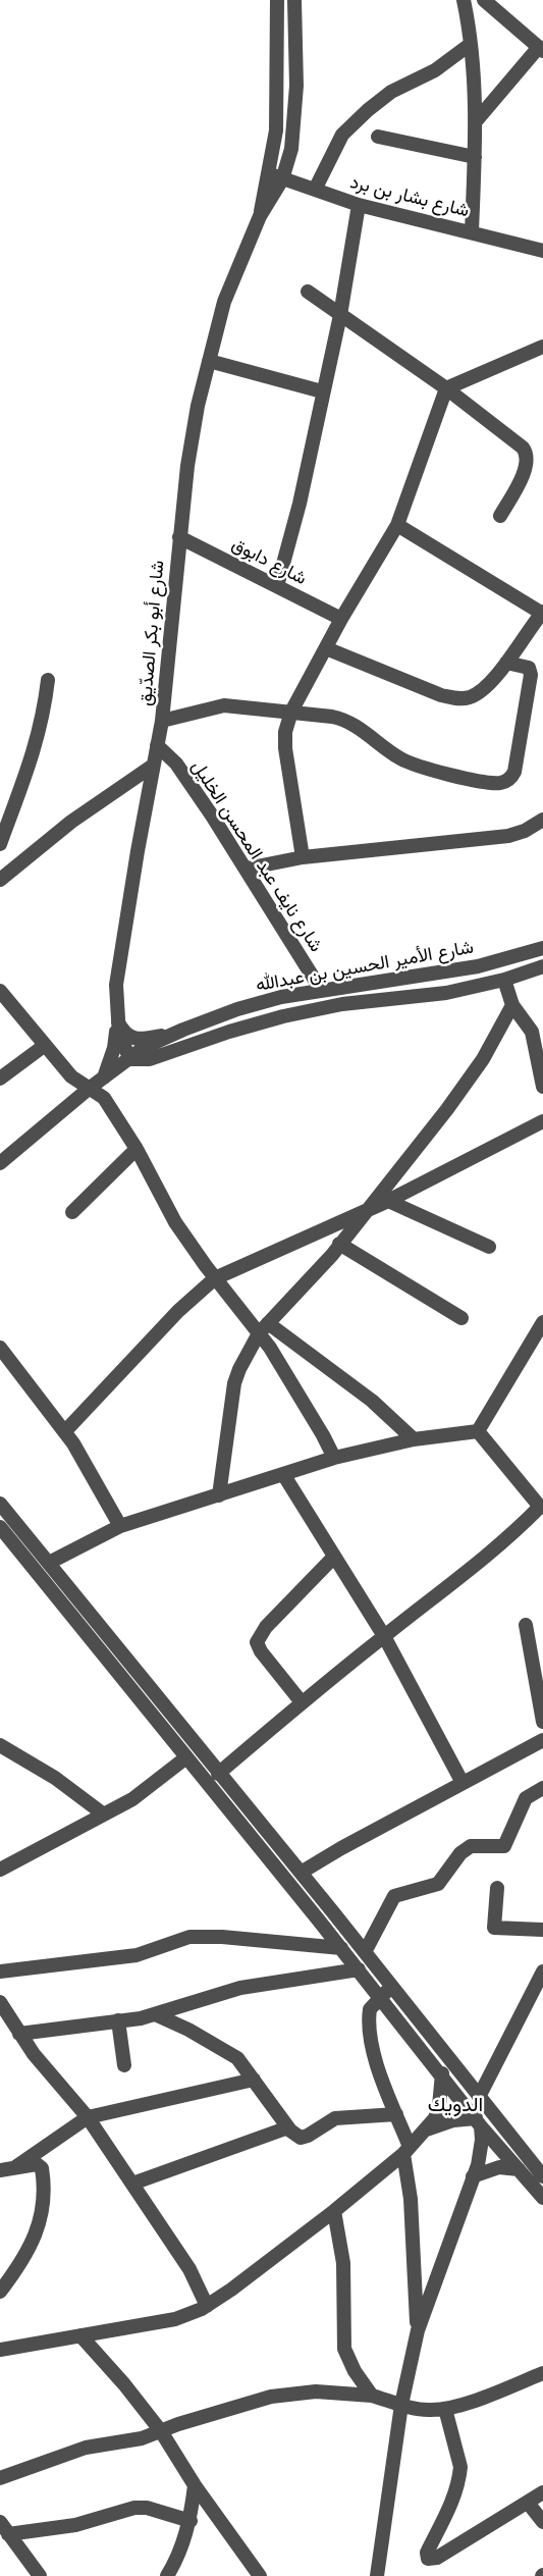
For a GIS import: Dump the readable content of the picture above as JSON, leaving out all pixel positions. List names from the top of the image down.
{
  "streets": {
    "street": [
      "شارع بشار بن برد",
      "شارع دابوق",
      "شارع أبو بكر الصدّيق",
      "شارع نايف عبد المحسن الخليل",
      "شارع الأمير الحسين بن عبدالله"
    ]
  },
  "crossings": [
    ["شارع بشار بن برد", "شارع أبو بكر الصدّيق"],
    ["شارع دابوق", "شارع أبو بكر الصدّيق"],
    ["شارع أبو بكر الصدّيق", "شارع نايف عبد المحسن الخليل"],
    ["شارع أبو بكر الصدّيق", "شارع الأمير الحسين بن عبدالله"],
    ["شارع نايف عبد المحسن الخليل", "شارع الأمير الحسين بن عبدالله"]
  ],
  "districts": ["الدويك"]
}
